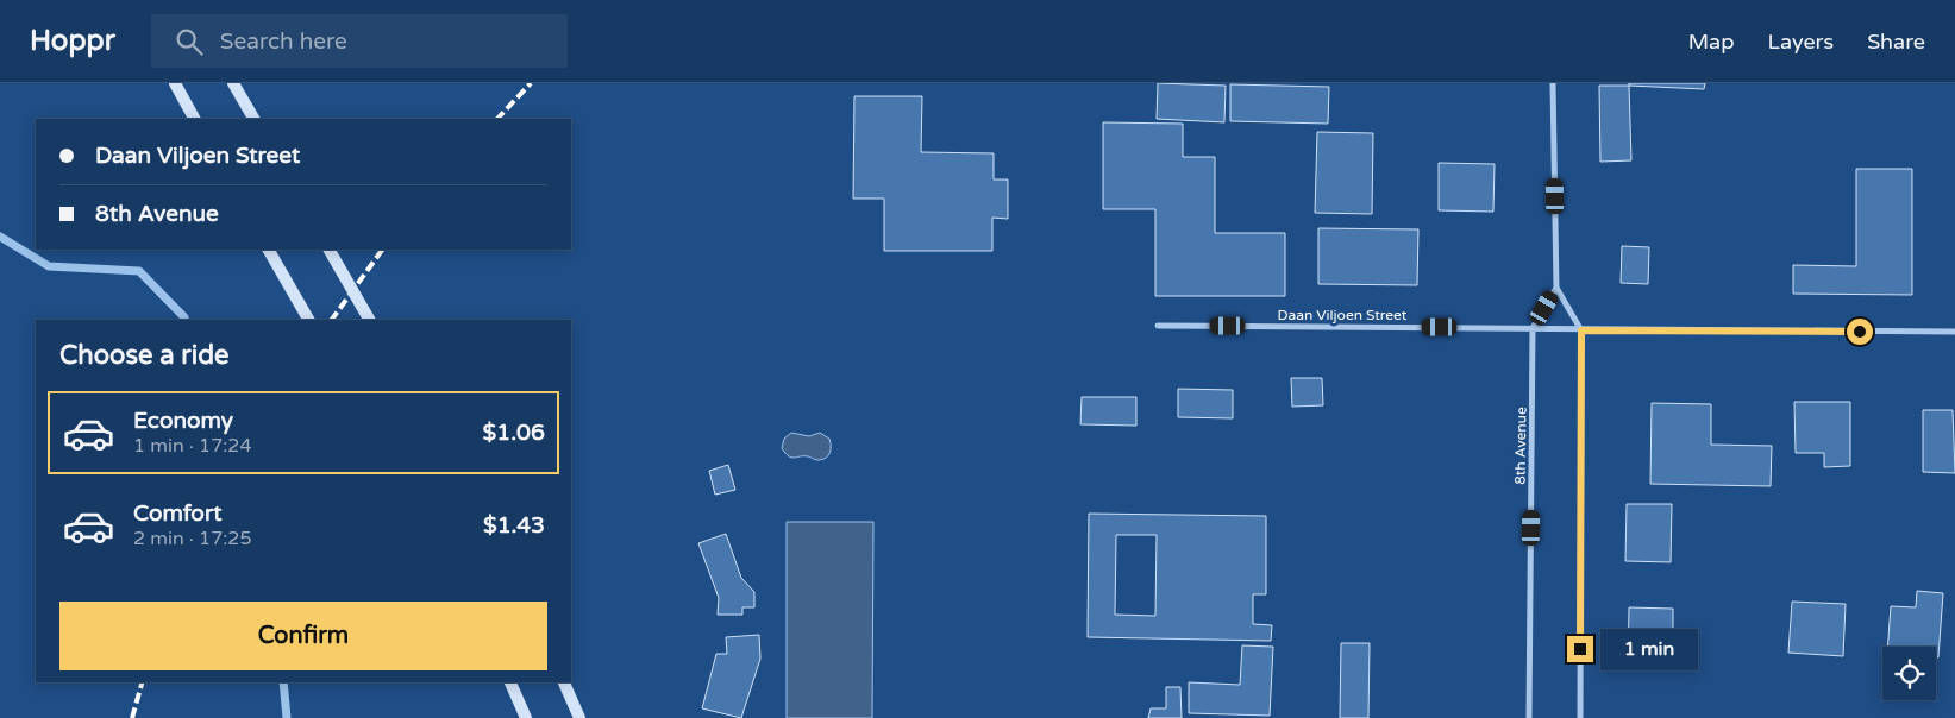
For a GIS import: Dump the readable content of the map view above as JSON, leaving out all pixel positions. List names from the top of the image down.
{
  "streets": {
    "street": ["Daan Viljoen Street", "8th Avenue"]
  },
  "crossings": [
    ["Daan Viljoen Street", "8th Avenue"]
  ],
  "page": {
    "header": "Hoppr",
    "search": "Search here",
    "nav": ["Map", "Layers", "Share"],
    "banner": ["Daan Viljoen Street", "8th Avenue"],
    "heading": "Choose a ride",
    "list": [
      {
        "name": "Economy",
        "note": "1 min · 17:24",
        "value": "$1.06"
      },
      {
        "name": "Comfort",
        "note": "2 min · 17:25",
        "value": "$1.43"
      }
    ],
    "buttons": "Confirm",
    "bubble": "1 min"
  }
}
